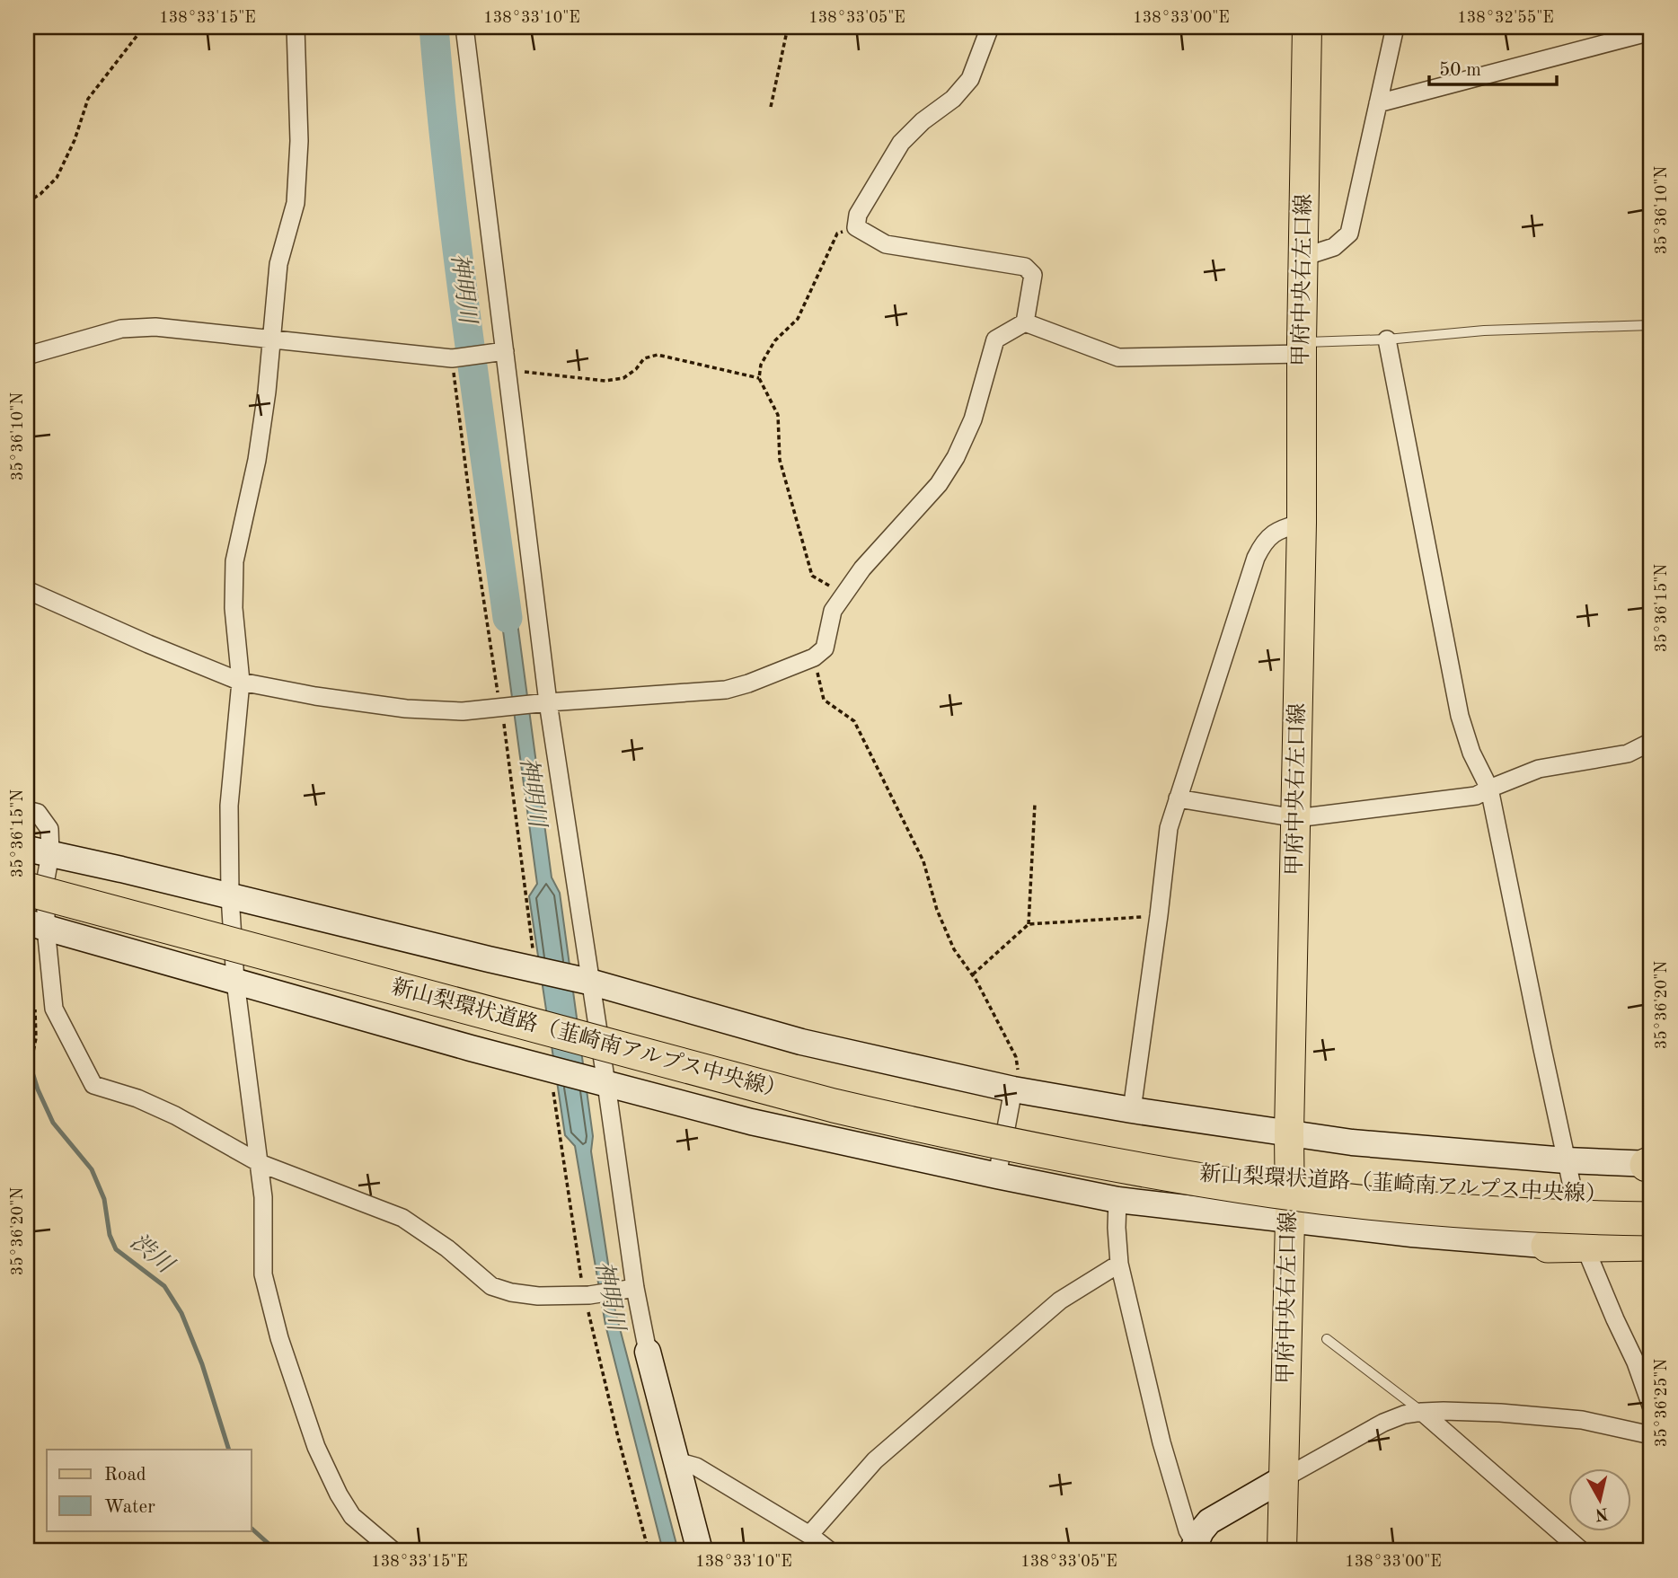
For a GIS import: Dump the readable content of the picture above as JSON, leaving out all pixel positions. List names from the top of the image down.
{
  "streets": {
    "highway": ["新山梨環状道路（韮崎南アルプス中央線）"],
    "main road": ["甲府中央右左口線"]
  },
  "water": ["神明川", "渋川"],
  "legend": ["Road", "Water"],
  "scale_bar": "50 m",
  "north": "bottom",
  "coordinates": [
    "138°33'15\"E",
    "138°33'10\"E",
    "138°33'05\"E",
    "138°33'00\"E",
    "138°32'55\"E",
    "35°36'10\"N",
    "35°36'15\"N",
    "35°36'20\"N",
    "35°36'25\"N"
  ]
}
